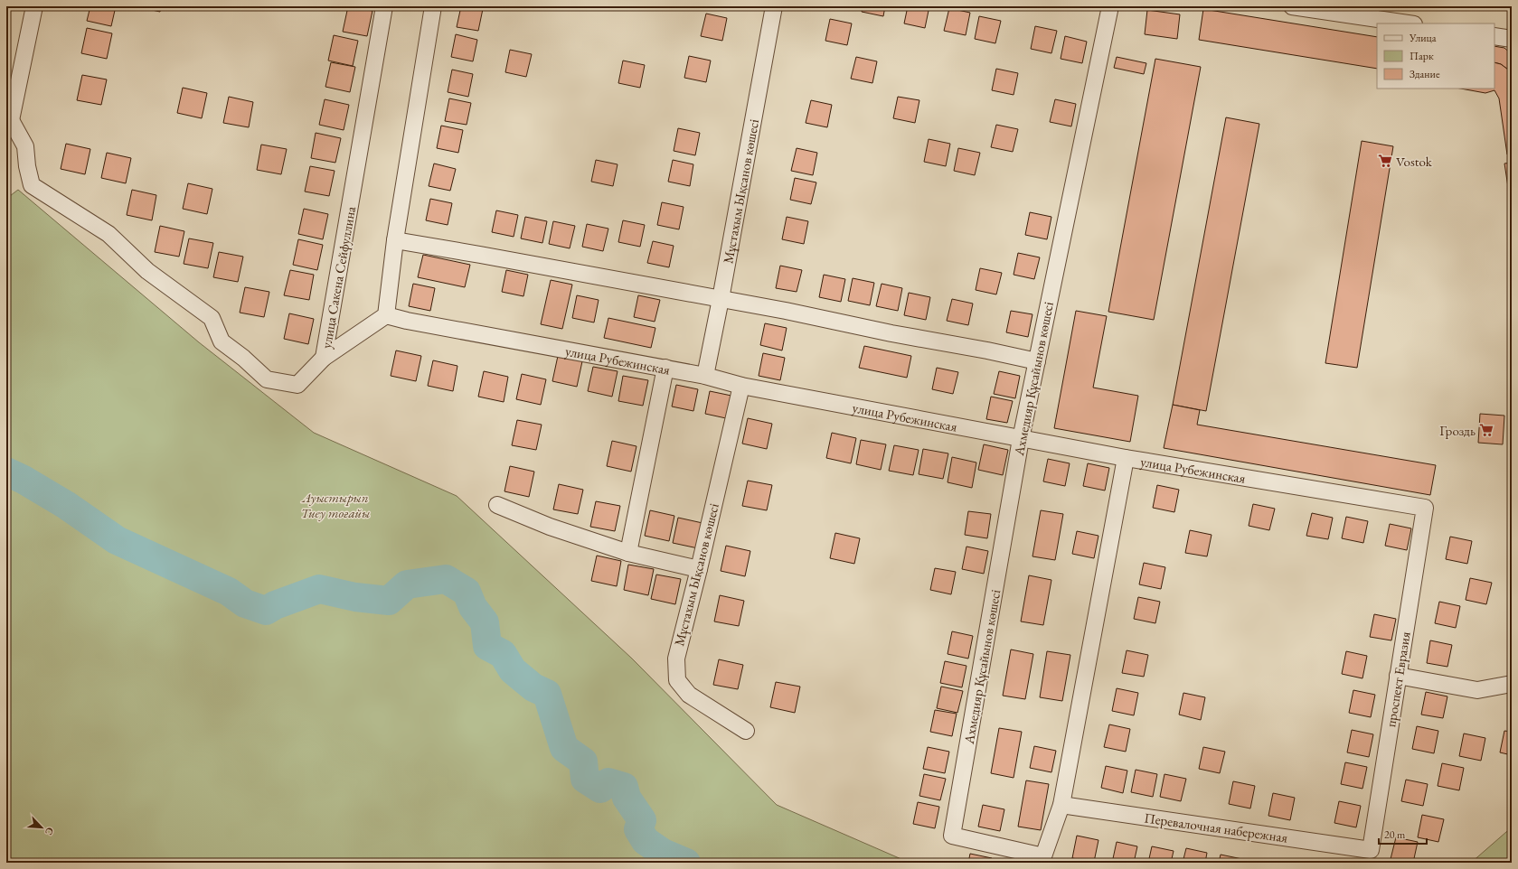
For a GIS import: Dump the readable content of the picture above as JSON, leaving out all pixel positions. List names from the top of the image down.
{
  "streets": {
    "street": [
      "Мұстахым Ықсанов көшесі",
      "улица Сакена Сейфуллина",
      "улица Рубежинская",
      "Ахмедияр Құсайынов көшесі",
      "проспект Евразия",
      "Перевалочная набережная"
    ]
  },
  "crossings": [
    ["Мұстахым Ықсанов көшесі", "улица Рубежинская"],
    ["улица Сакена Сейфуллина", "улица Рубежинская"],
    ["улица Рубежинская", "Ахмедияр Құсайынов көшесі"],
    ["улица Рубежинская", "проспект Евразия"],
    ["Ахмедияр Құсайынов көшесі", "Перевалочная набережная"],
    ["проспект Евразия", "Перевалочная набережная"]
  ],
  "parks": ["Ауыстырып Тиеу тоғайы"],
  "places": {
    "supermarket": ["Vostok", "Гроздь"]
  },
  "legend": ["Улица", "Парк", "Здание"],
  "scale_bar": "20 m",
  "north": "bottom right"
}
